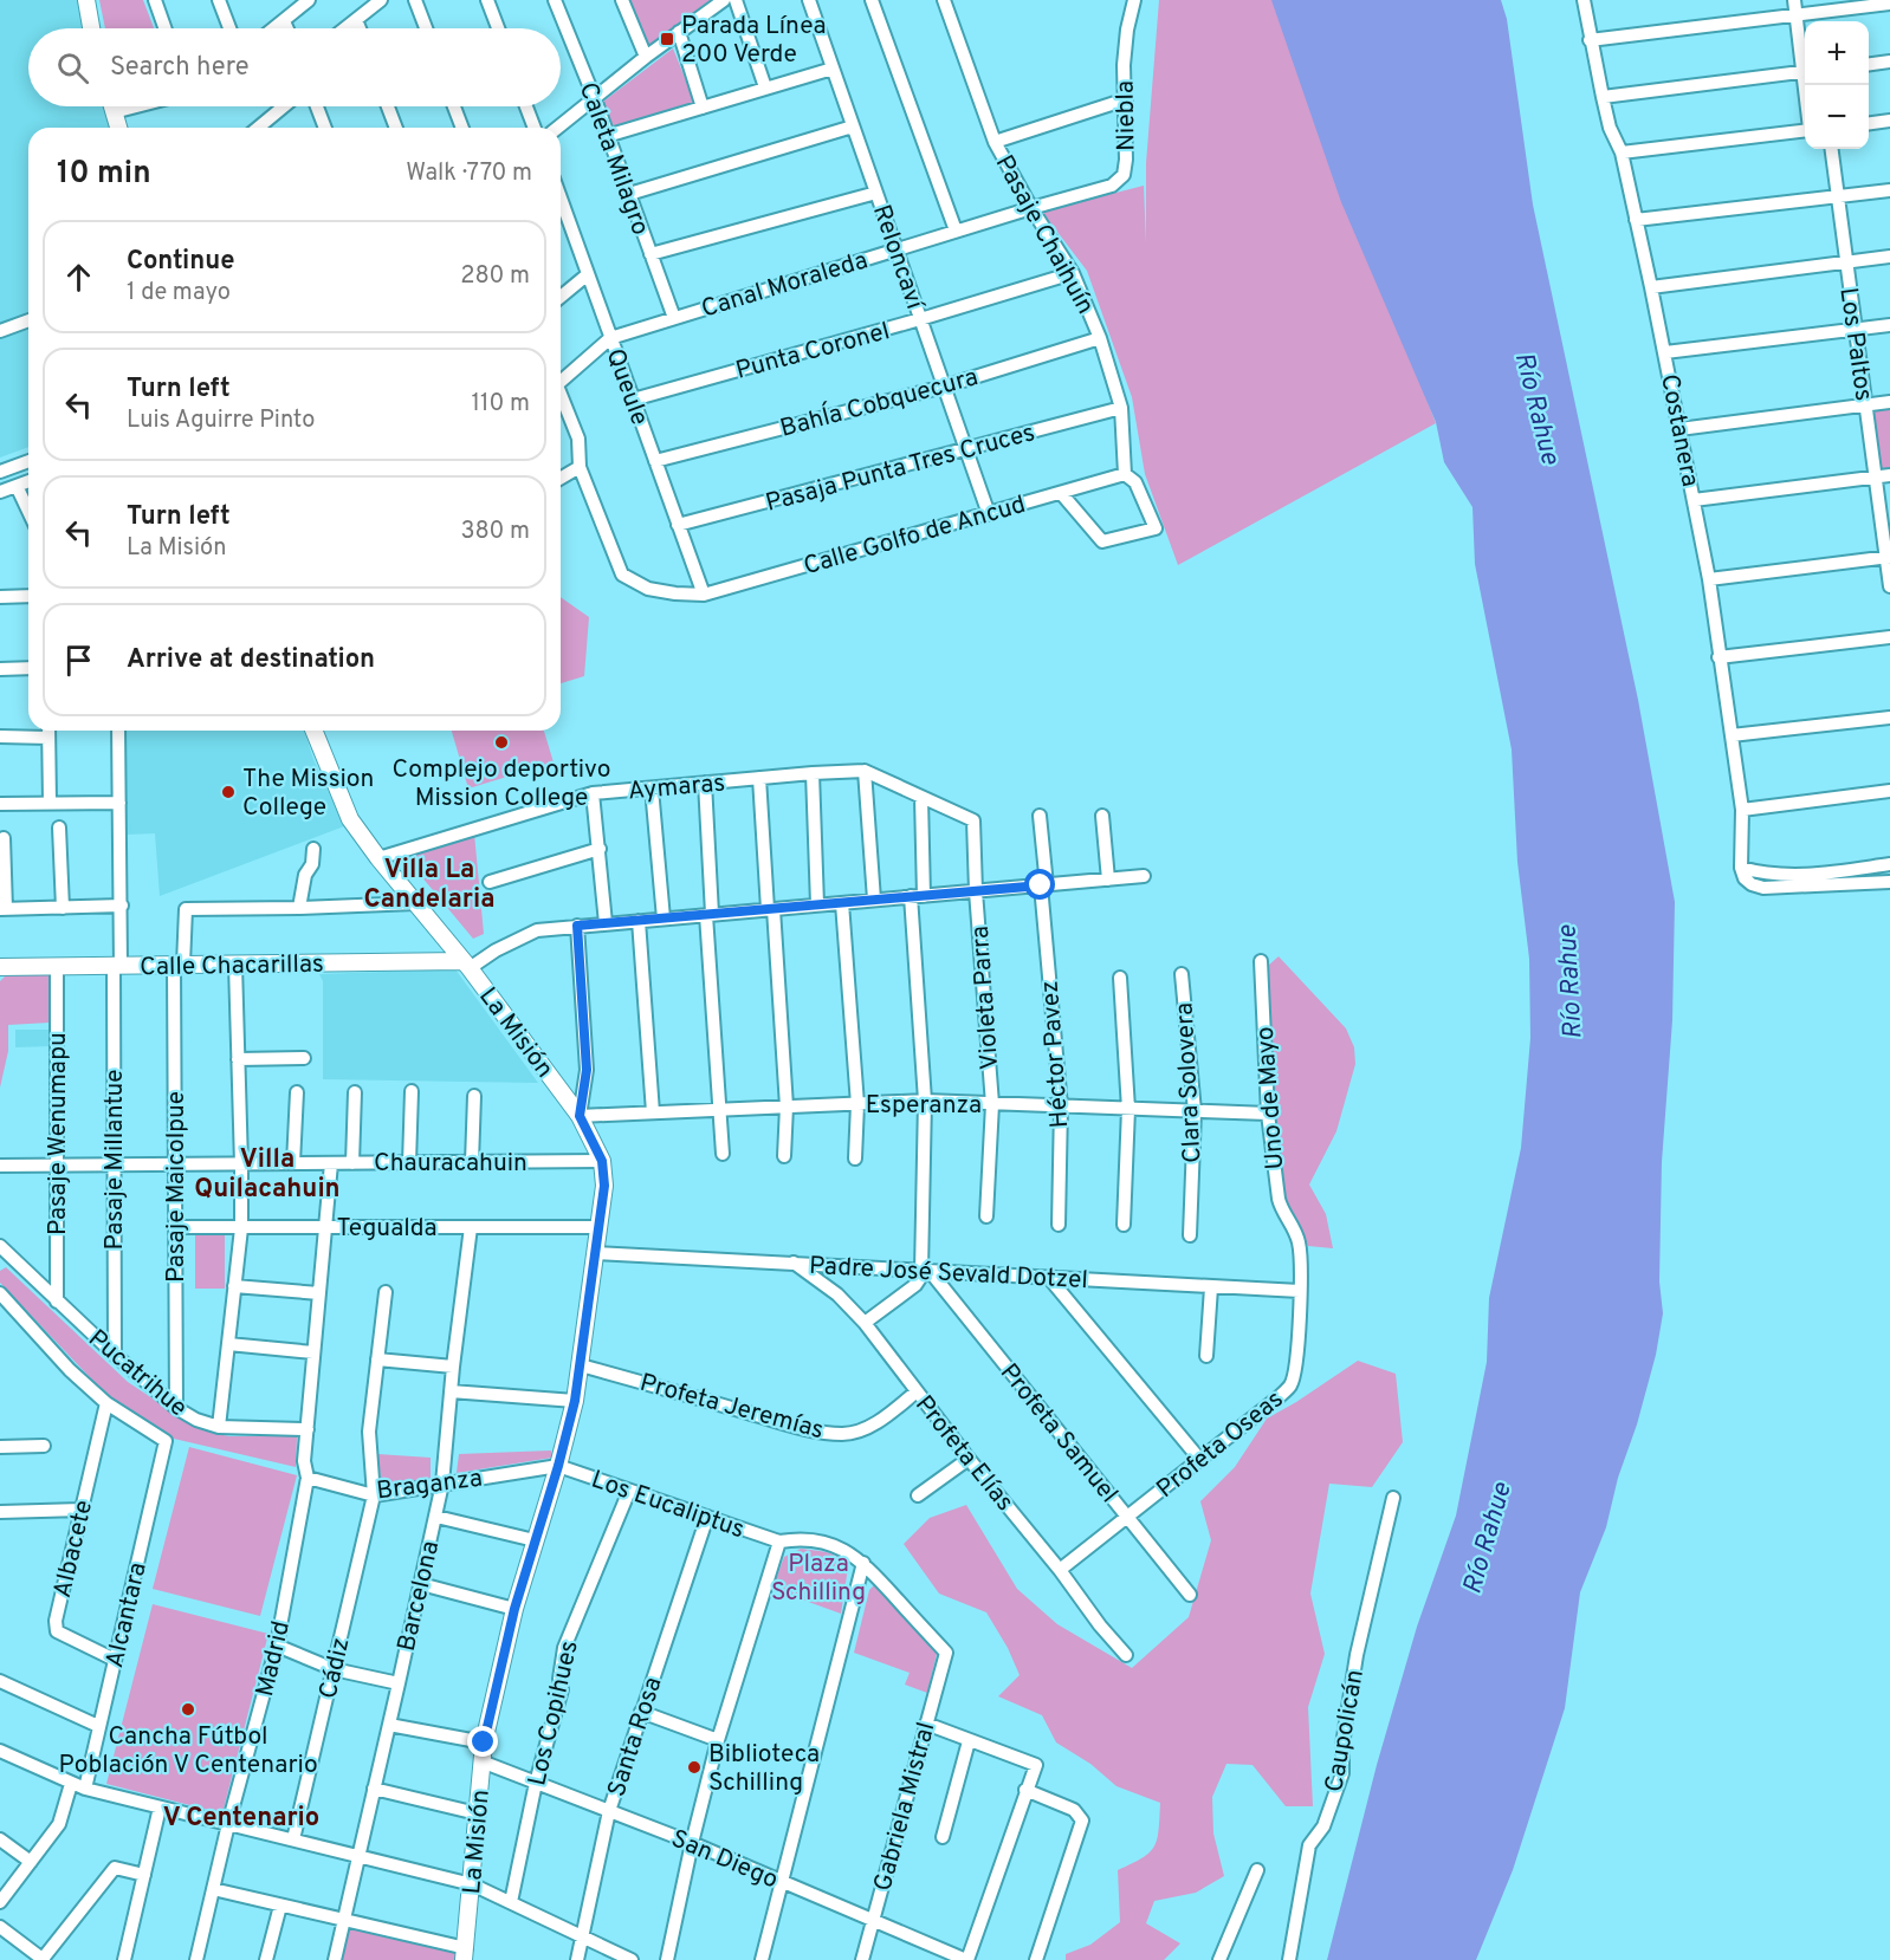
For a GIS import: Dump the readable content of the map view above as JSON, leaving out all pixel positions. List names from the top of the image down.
{
  "streets": {
    "street": [
      "Niebla",
      "Caleta Milagro",
      "Pasaje Chaihuín",
      "Reloncaví",
      "Canal Moraleda",
      "Los Paltos",
      "Punta Coronel",
      "Queule",
      "BahÍa Cobquecura",
      "Costanera",
      "Pasaja Punta Tres Cruces",
      "Calle Golfo de Ancud",
      "Aymaras",
      "Calle Chacarillas",
      "Violeta Parra",
      "La Misión",
      "Héctor Pavez",
      "Clara Solovera",
      "Uno de Mayo",
      "Esperanza",
      "Pasaje Wenumapu",
      "Pasaje Millantue",
      "Chauracahuin",
      "Pasaje Maicolpue",
      "Tegualda",
      "Padre José Sevald Dotzel",
      "Pucatrihue",
      "Profeta Jeremías",
      "Profeta Samuel",
      "Profeta Oseas",
      "Profeta Elías",
      "Braganza",
      "Los Eucaliptus",
      "Albacete",
      "Barcelona",
      "Alcantara",
      "Madrid",
      "Cádiz",
      "Los Copihues",
      "Caupolicán",
      "Santa Rosa",
      "Gabriela Mistral",
      "San Diego"
    ]
  },
  "crossings": [
    ["Niebla", "Pasaje Chaihuín"],
    ["Niebla", "Canal Moraleda"],
    ["Caleta Milagro", "Canal Moraleda"],
    ["Pasaje Chaihuín", "Canal Moraleda"],
    ["Pasaje Chaihuín", "Punta Coronel"],
    ["Pasaje Chaihuín", "BahÍa Cobquecura"],
    ["Pasaje Chaihuín", "Pasaja Punta Tres Cruces"],
    ["Pasaje Chaihuín", "Calle Golfo de Ancud"],
    ["Reloncaví", "Canal Moraleda"],
    ["Reloncaví", "Punta Coronel"],
    ["Reloncaví", "BahÍa Cobquecura"],
    ["Reloncaví", "Pasaja Punta Tres Cruces"],
    ["Reloncaví", "Calle Golfo de Ancud"],
    ["Canal Moraleda", "Queule"],
    ["Punta Coronel", "Queule"],
    ["Queule", "BahÍa Cobquecura"],
    ["Queule", "Pasaja Punta Tres Cruces"],
    ["Queule", "Calle Golfo de Ancud"],
    ["Aymaras", "Violeta Parra"],
    ["Aymaras", "La Misión"],
    ["Calle Chacarillas", "La Misión"],
    ["Calle Chacarillas", "Pasaje Wenumapu"],
    ["Calle Chacarillas", "Pasaje Millantue"],
    ["Calle Chacarillas", "Pasaje Maicolpue"],
    ["Violeta Parra", "Esperanza"],
    ["La Misión", "Esperanza"],
    ["La Misión", "Chauracahuin"],
    ["La Misión", "Tegualda"],
    ["La Misión", "Padre José Sevald Dotzel"],
    ["La Misión", "Profeta Jeremías"],
    ["La Misión", "Braganza"],
    ["La Misión", "Los Eucaliptus"],
    ["La Misión", "San Diego"],
    ["Héctor Pavez", "Esperanza"],
    ["Clara Solovera", "Esperanza"],
    ["Uno de Mayo", "Esperanza"],
    ["Uno de Mayo", "Profeta Oseas"],
    ["Pasaje Wenumapu", "Chauracahuin"],
    ["Pasaje Wenumapu", "Pucatrihue"],
    ["Pasaje Millantue", "Chauracahuin"],
    ["Pasaje Millantue", "Pucatrihue"],
    ["Chauracahuin", "Pasaje Maicolpue"],
    ["Pasaje Maicolpue", "Tegualda"],
    ["Pasaje Maicolpue", "Pucatrihue"],
    ["Tegualda", "Barcelona"],
    ["Padre José Sevald Dotzel", "Profeta Samuel"],
    ["Padre José Sevald Dotzel", "Profeta Oseas"],
    ["Padre José Sevald Dotzel", "Profeta Elías"],
    ["Profeta Jeremías", "Profeta Elías"],
    ["Profeta Samuel", "Profeta Oseas"],
    ["Profeta Oseas", "Profeta Elías"],
    ["Braganza", "Los Eucaliptus"],
    ["Braganza", "Barcelona"],
    ["Braganza", "Madrid"],
    ["Braganza", "Cádiz"],
    ["Los Eucaliptus", "Los Copihues"],
    ["Los Eucaliptus", "Santa Rosa"],
    ["Los Eucaliptus", "Gabriela Mistral"],
    ["Albacete", "Alcantara"],
    ["Los Copihues", "San Diego"],
    ["Santa Rosa", "San Diego"],
    ["Gabriela Mistral", "San Diego"]
  ],
  "districts": ["Villa La Candelaria", "Villa Quilacahuin", "V Centenario"],
  "water": ["Río Rahue"],
  "parks": ["Plaza Schilling"],
  "places": {
    "transit": ["Parada Línea 200 Verde"],
    "other": [
      "Complejo deportivo Mission College",
      "The Mission College",
      "Cancha Fútbol Población V Centenario",
      "Biblioteca Schilling"
    ]
  },
  "page": {
    "map_buttons": ["+", "−"],
    "search": "Search here",
    "heading": ["10 min", "Walk · 770 m"],
    "list": [
      ["Continue", "1 de mayo", "280 m"],
      ["Turn left", "Luis Aguirre Pinto", "110 m"],
      ["Turn left", "La Misión", "380 m"],
      "Arrive at destination"
    ]
  }
}
